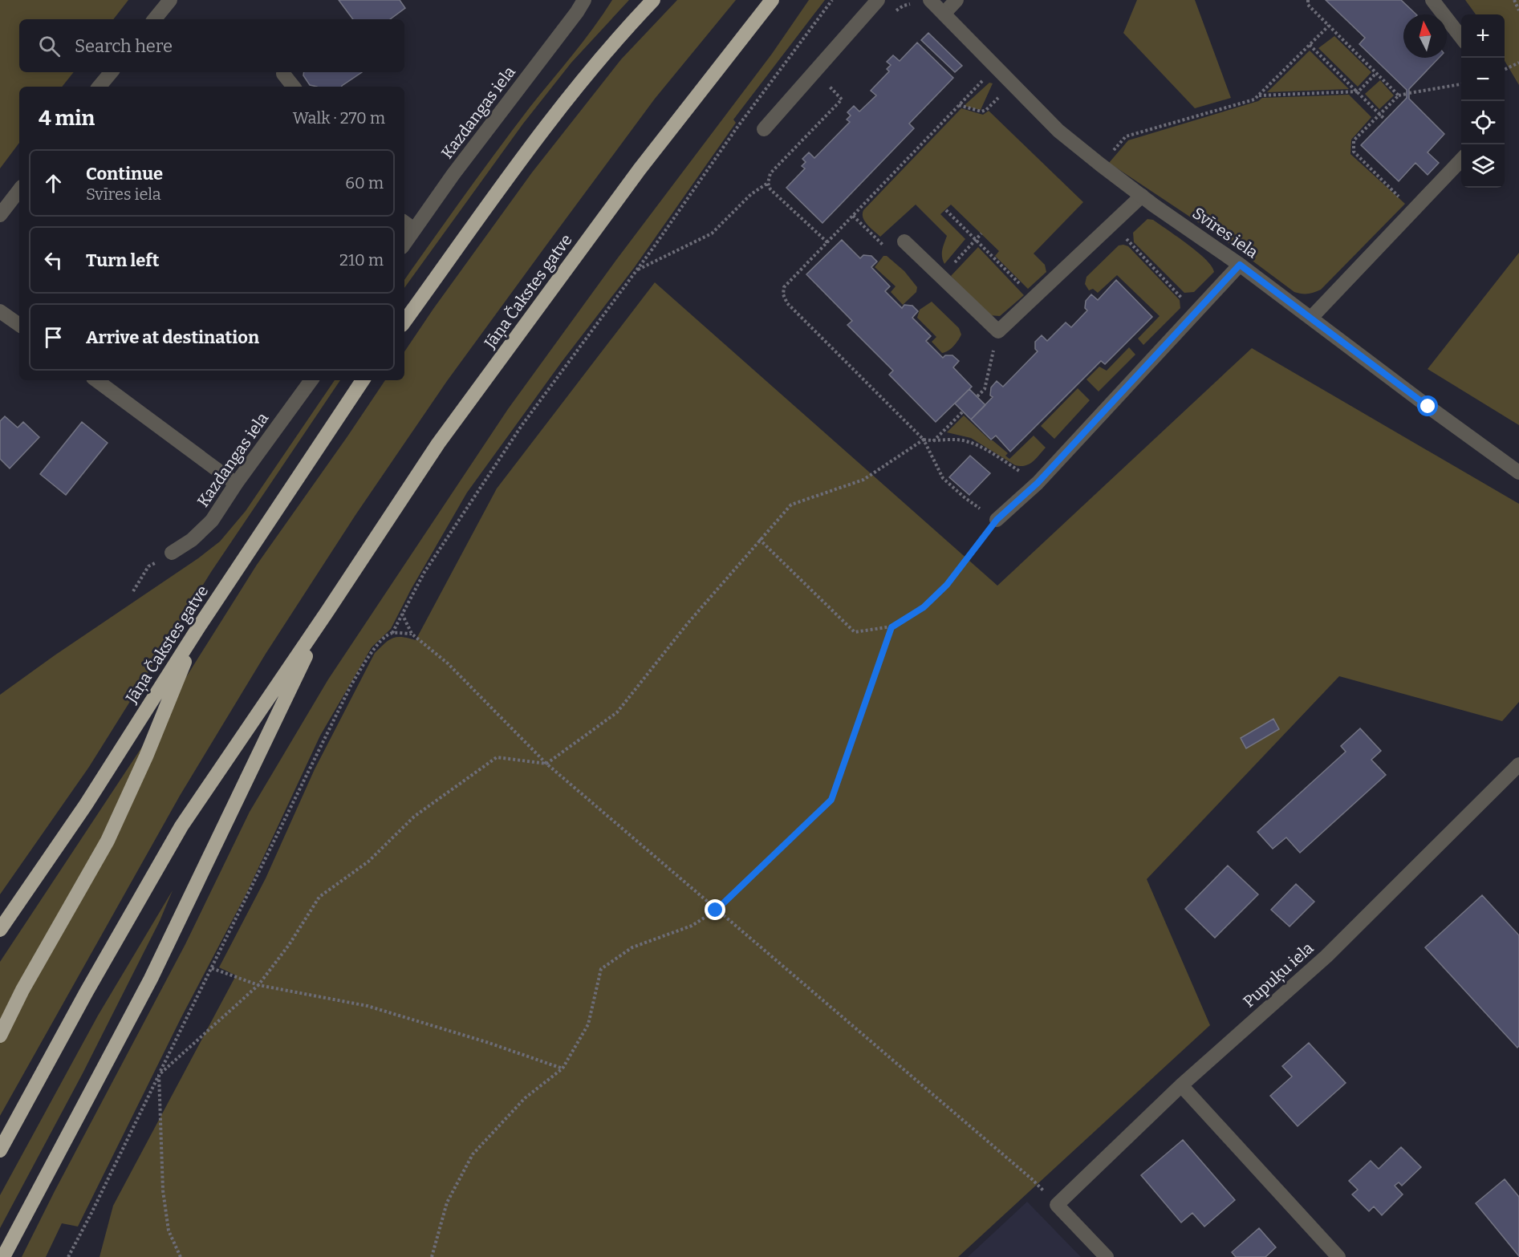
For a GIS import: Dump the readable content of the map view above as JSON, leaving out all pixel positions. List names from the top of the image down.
{
  "streets": {
    "highway": ["Jāņa Čakstes gatve"],
    "street": ["Kazdangas iela", "Svīres iela", "Pupuķu iela"]
  },
  "north": "top",
  "page": {
    "map_buttons": ["+", "−"],
    "search": "Search here",
    "heading": ["4 min", "Walk · 270 m"],
    "list": [
      ["Continue", "Svīres iela", "60 m"],
      ["Turn left", "210 m"],
      "Arrive at destination"
    ]
  }
}
